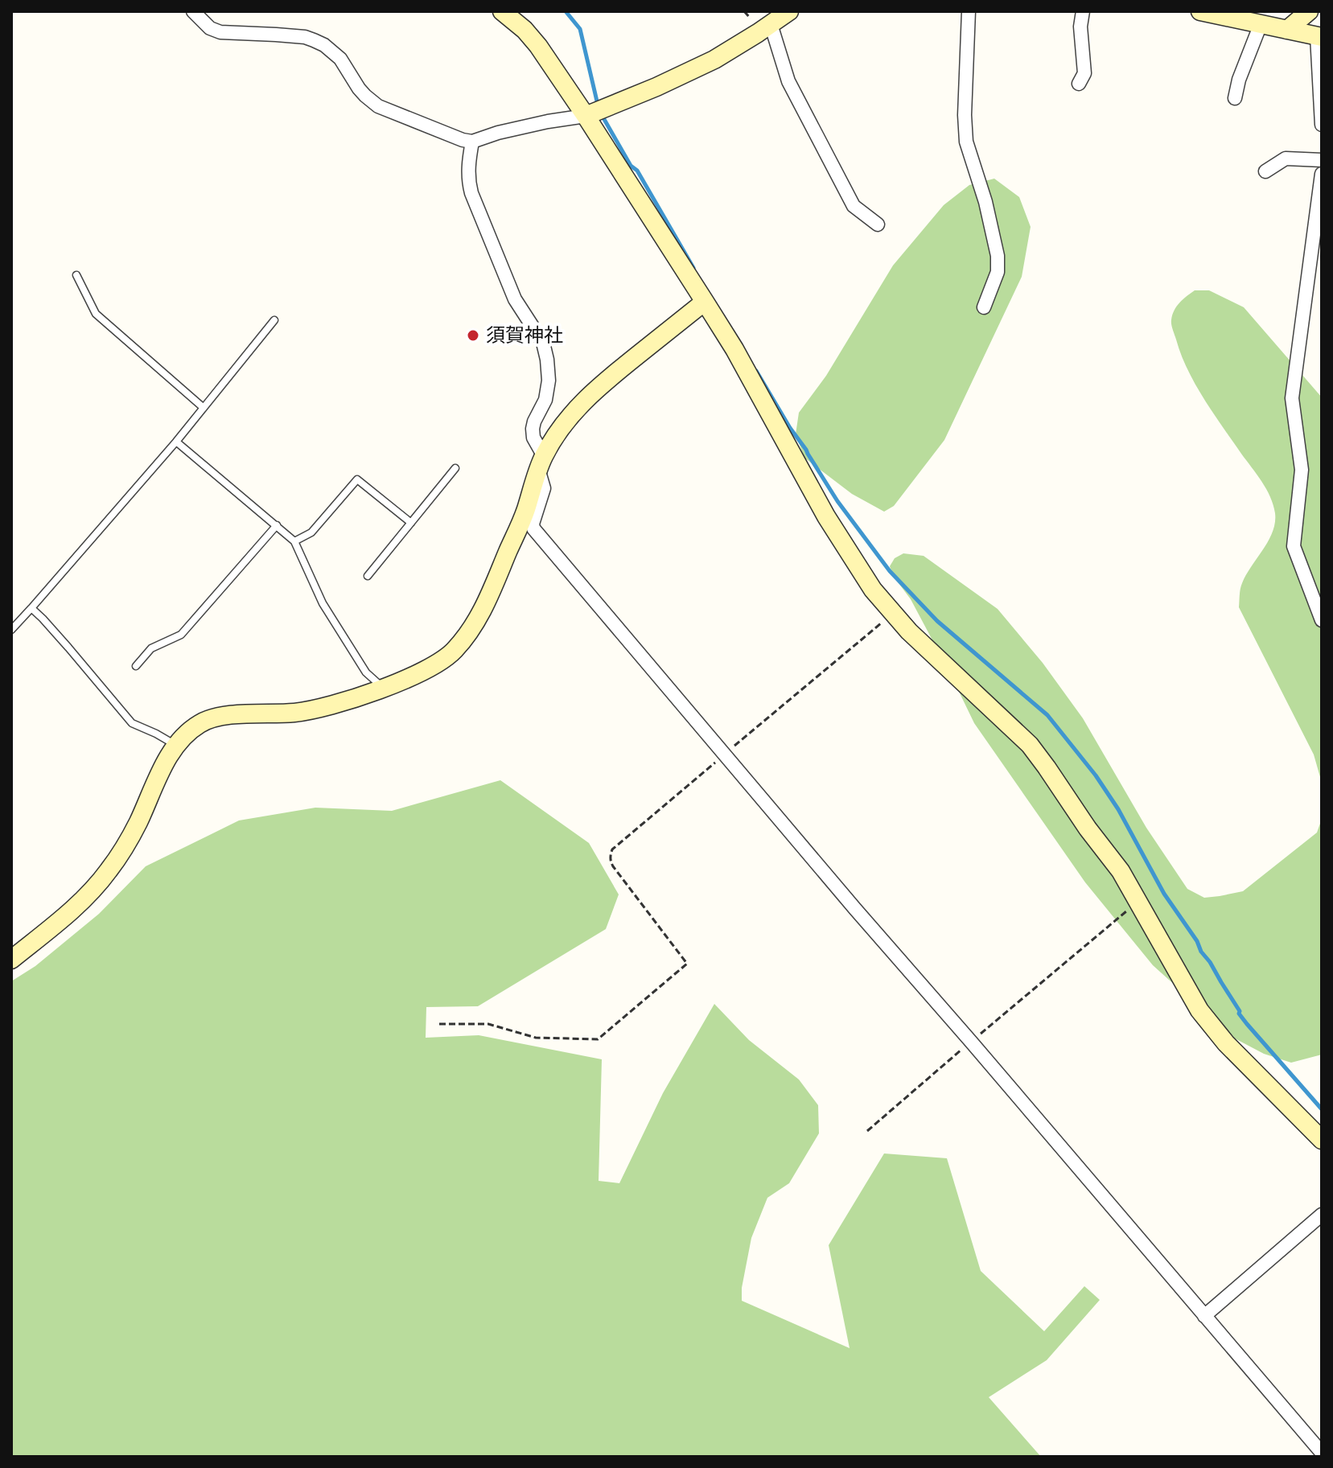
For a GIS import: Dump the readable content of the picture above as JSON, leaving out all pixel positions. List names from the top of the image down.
{
  "places": ["須賀神社"]
}
